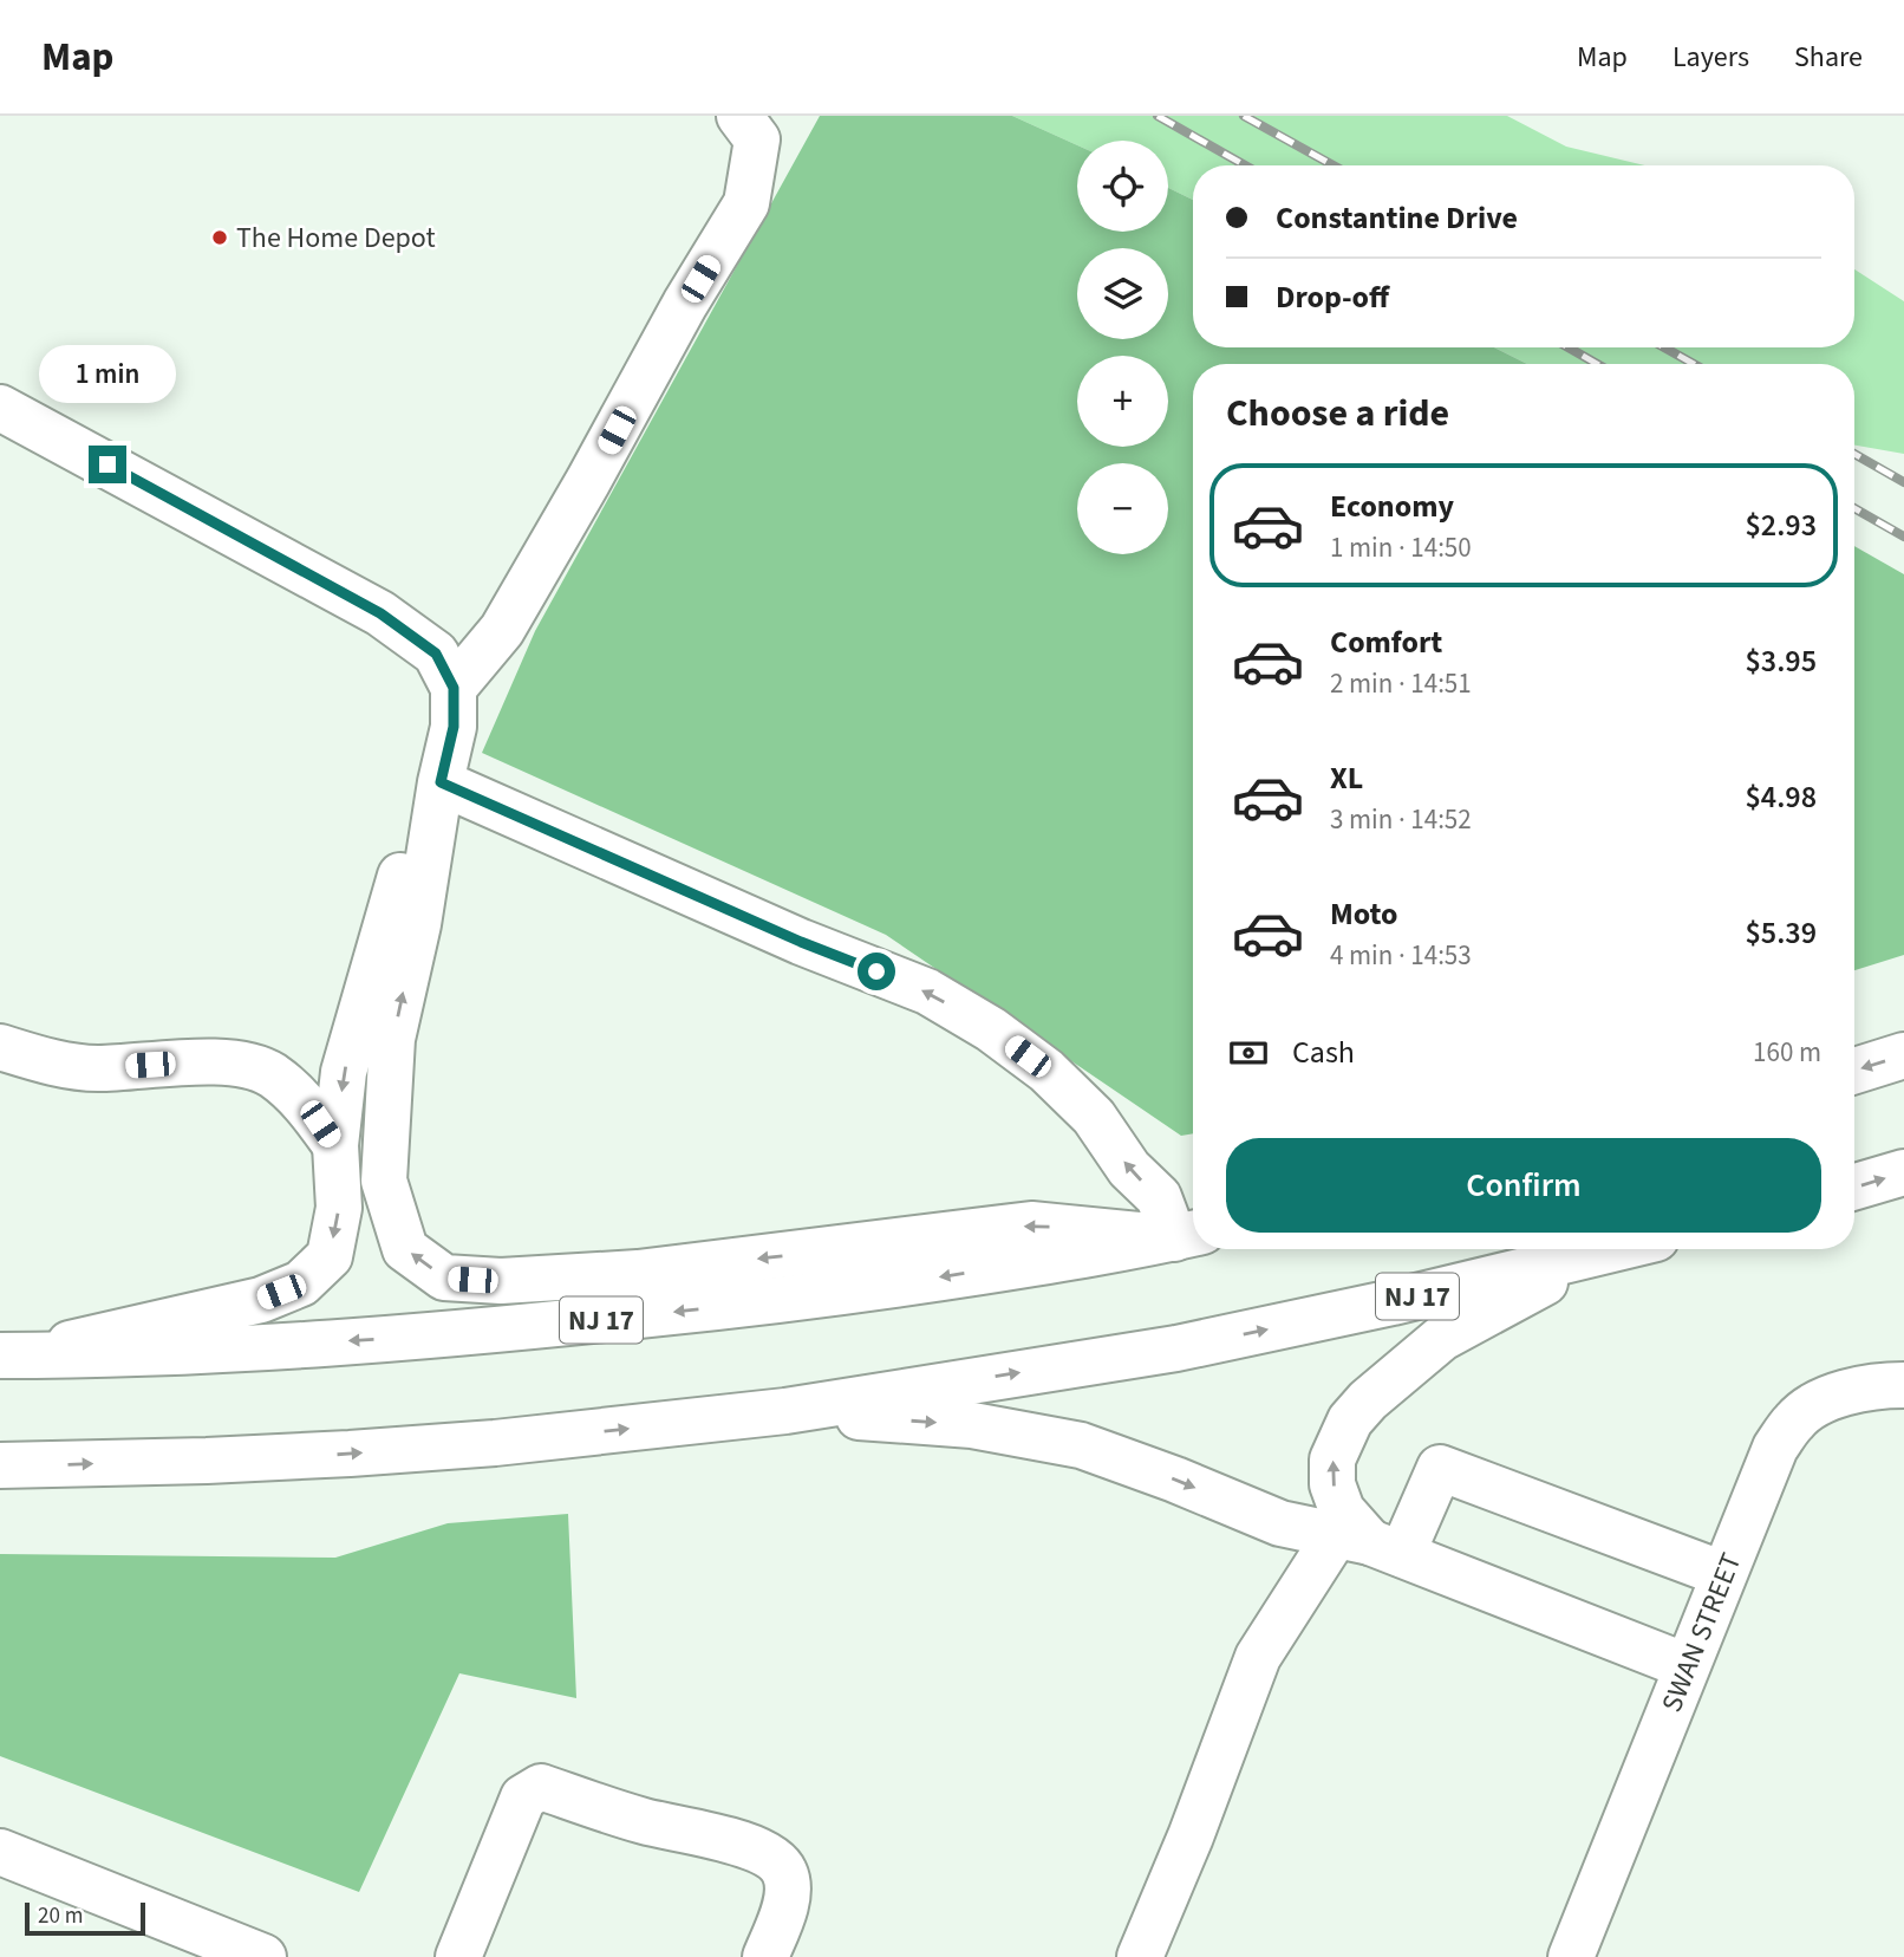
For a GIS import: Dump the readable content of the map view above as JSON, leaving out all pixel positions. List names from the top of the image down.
{
  "streets": {
    "main road": ["NJ 17", "SWAN STREET"]
  },
  "places": ["The Home Depot"],
  "scale_bar": "20 m",
  "page": {
    "header": "Map",
    "nav": ["Map", "Layers", "Share"],
    "map_buttons": ["+", "−"],
    "banner": ["Constantine Drive", "Drop-off"],
    "bubble": "1 min",
    "heading": "Choose a ride",
    "list": [
      {
        "name": "Economy",
        "note": "1 min · 14:50",
        "value": "$2.93"
      },
      {
        "name": "Comfort",
        "note": "2 min · 14:51",
        "value": "$3.95"
      },
      {
        "name": "XL",
        "note": "3 min · 14:52",
        "value": "$4.98"
      },
      {
        "name": "Moto",
        "note": "4 min · 14:53",
        "value": "$5.39"
      }
    ],
    "pay": ["Cash", "160 m"],
    "buttons": "Confirm",
    "scale": "20 m"
  }
}
